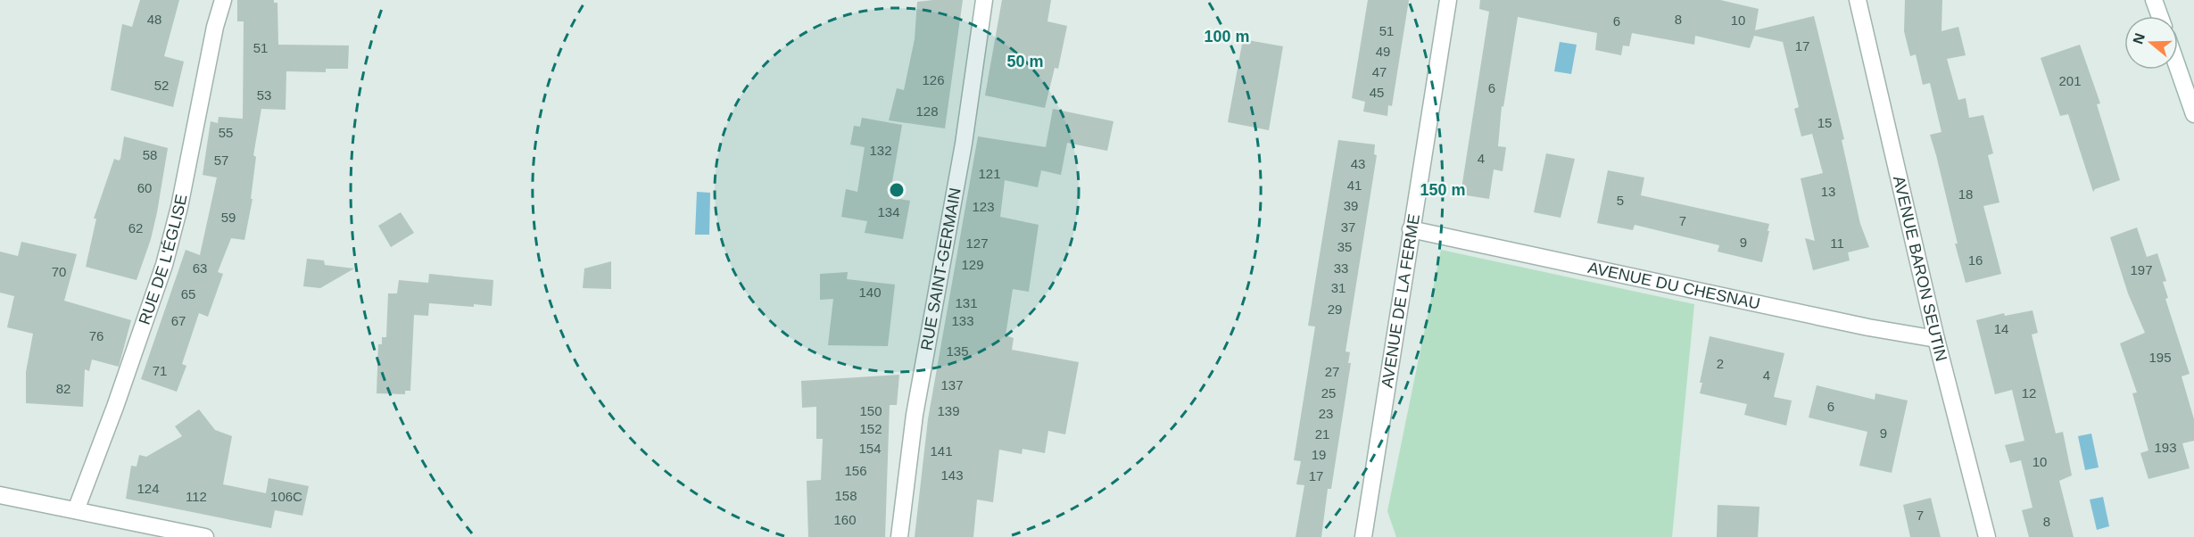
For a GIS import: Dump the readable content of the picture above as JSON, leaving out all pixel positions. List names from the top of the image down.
{
  "streets": {
    "street": [
      "RUE DE L'ÉGLISE",
      "RUE SAINT-GERMAIN",
      "AVENUE BARON SEUTIN",
      "AVENUE DU CHESNAU",
      "AVENUE DE LA FERME"
    ]
  },
  "crossings": [
    ["AVENUE BARON SEUTIN", "AVENUE DU CHESNAU"],
    ["AVENUE DU CHESNAU", "AVENUE DE LA FERME"]
  ],
  "house_numbers": [
    "48",
    "8",
    "10",
    "6",
    "51",
    "17",
    "51",
    "49",
    "47",
    "126",
    "201",
    "52",
    "6",
    "45",
    "53",
    "128",
    "15",
    "55",
    "132",
    "58",
    "4",
    "57",
    "43",
    "121",
    "41",
    "60",
    "13",
    "18",
    "5",
    "39",
    "123",
    "134",
    "59",
    "7",
    "37",
    "62",
    "9",
    "127",
    "11",
    "35",
    "16",
    "129",
    "63",
    "33",
    "197",
    "70",
    "31",
    "140",
    "65",
    "131",
    "29",
    "67",
    "133",
    "14",
    "76",
    "135",
    "195",
    "2",
    "71",
    "27",
    "4",
    "137",
    "82",
    "25",
    "12",
    "6",
    "150",
    "139",
    "23",
    "152",
    "9",
    "21",
    "193",
    "154",
    "141",
    "19",
    "10",
    "156",
    "143",
    "17",
    "124",
    "158",
    "112",
    "106C",
    "7",
    "160",
    "8"
  ],
  "north": "left",
  "rings": ["100 m", "50 m", "150 m"]
}
